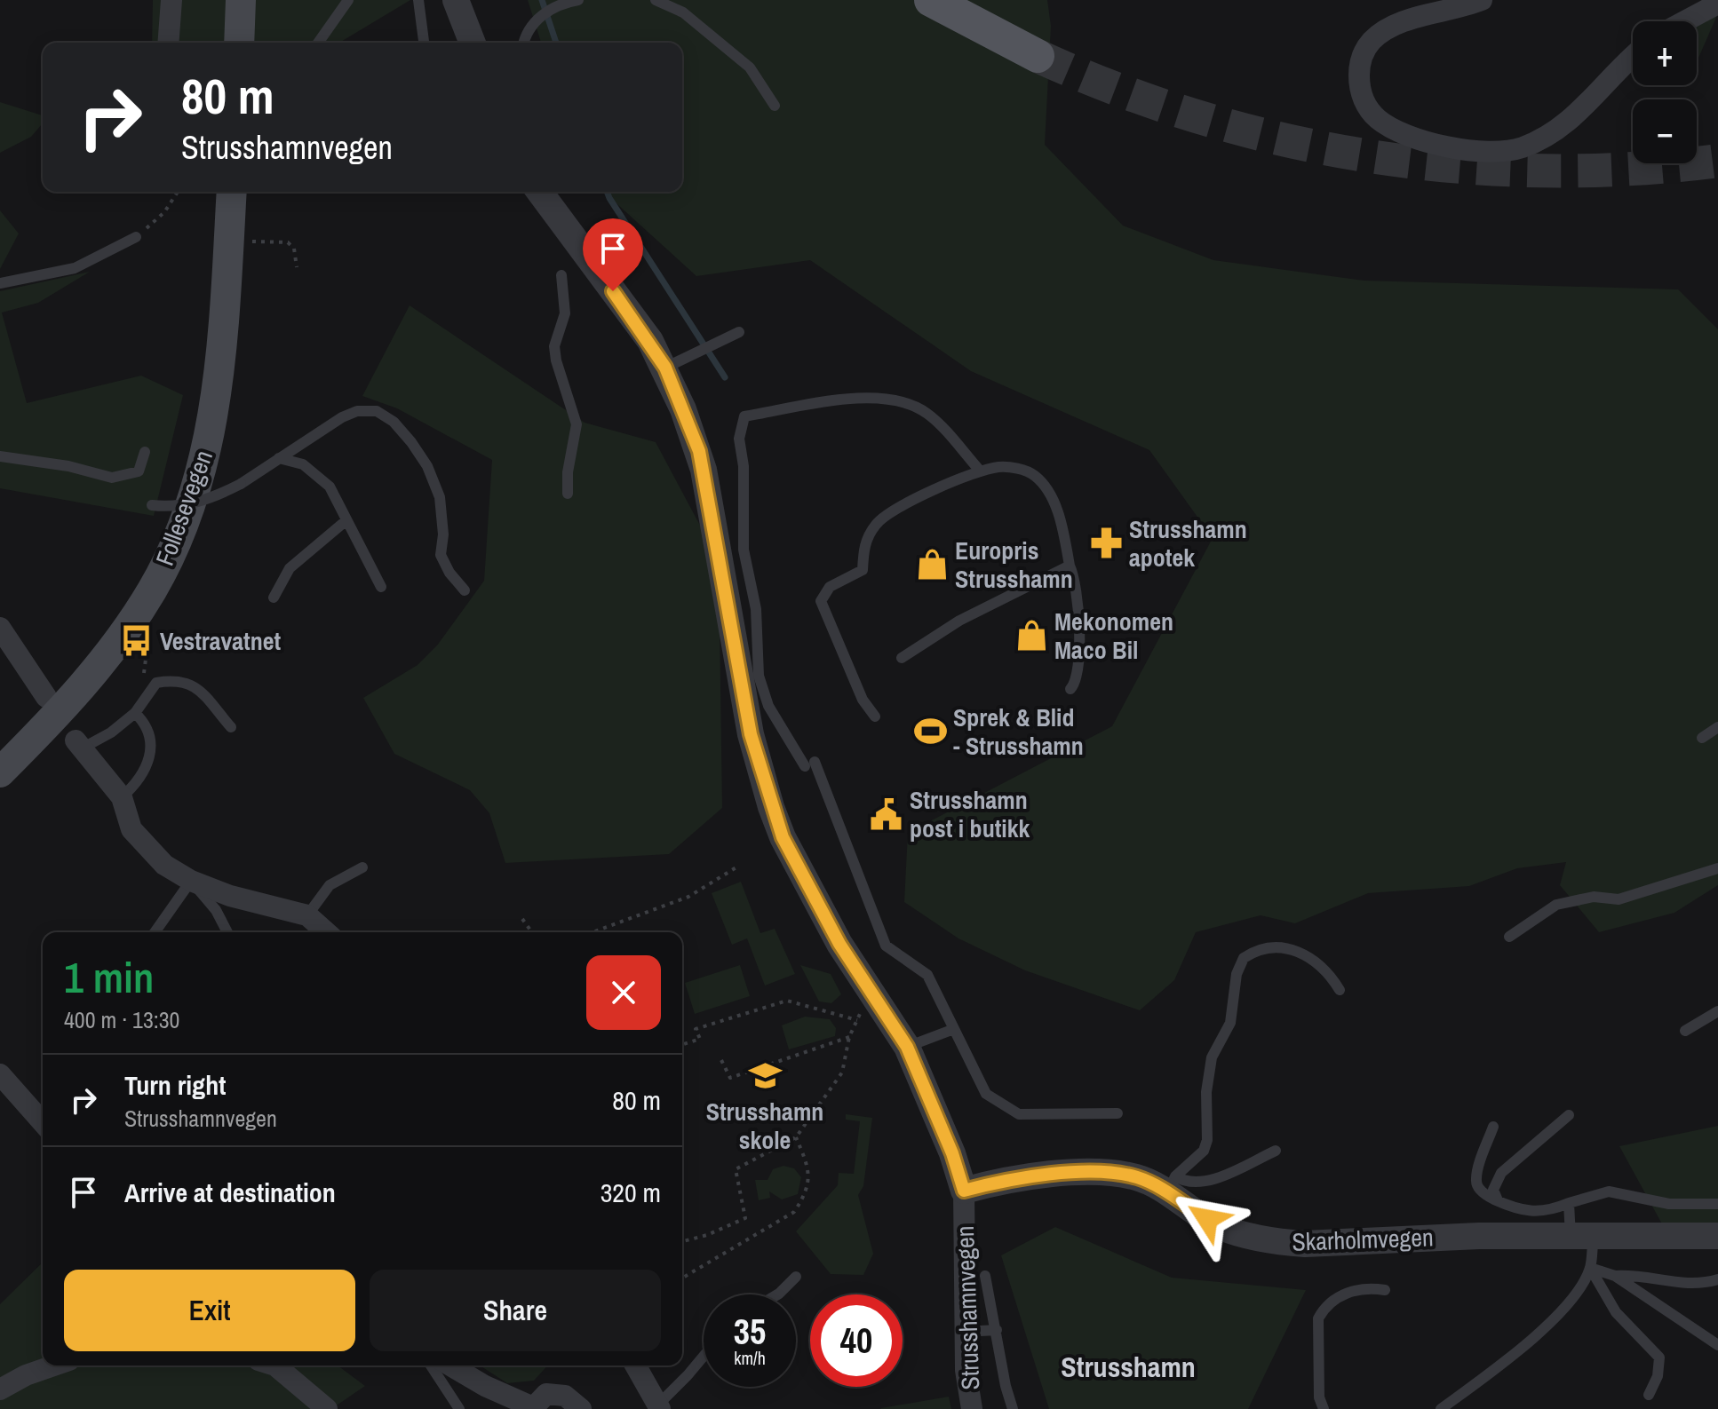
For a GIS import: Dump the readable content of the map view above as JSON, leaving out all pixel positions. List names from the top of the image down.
{
  "streets": {
    "main road": ["Follesevegen"],
    "street": ["Skarholmvegen", "Strusshamnvegen"]
  },
  "crossings": [
    ["Skarholmvegen", "Strusshamnvegen"]
  ],
  "districts": ["Strusshamn"],
  "places": {
    "pharmacy": ["Strusshamn apotek"],
    "shop": ["Europris Strusshamn", "Mekonomen Maco Bil"],
    "bus stop": ["Vestravatnet"],
    "sports": ["Sprek & Blid - Strusshamn"],
    "public building": ["Strusshamn post i butikk"],
    "school or university": ["Strusshamn skole"]
  },
  "page": {
    "map_buttons": ["+", "−"],
    "turn": ["80 m", "Strusshamnvegen"],
    "heading": ["1 min", "400 m · 13:30"],
    "list": [
      {
        "name": "Turn right",
        "note": "Strusshamnvegen",
        "value": "80 m"
      },
      {
        "name": "Arrive at destination",
        "value": "320 m"
      }
    ],
    "buttons": ["Exit", "Share"],
    "speed": "35 km/h",
    "limit": "40"
  }
}
